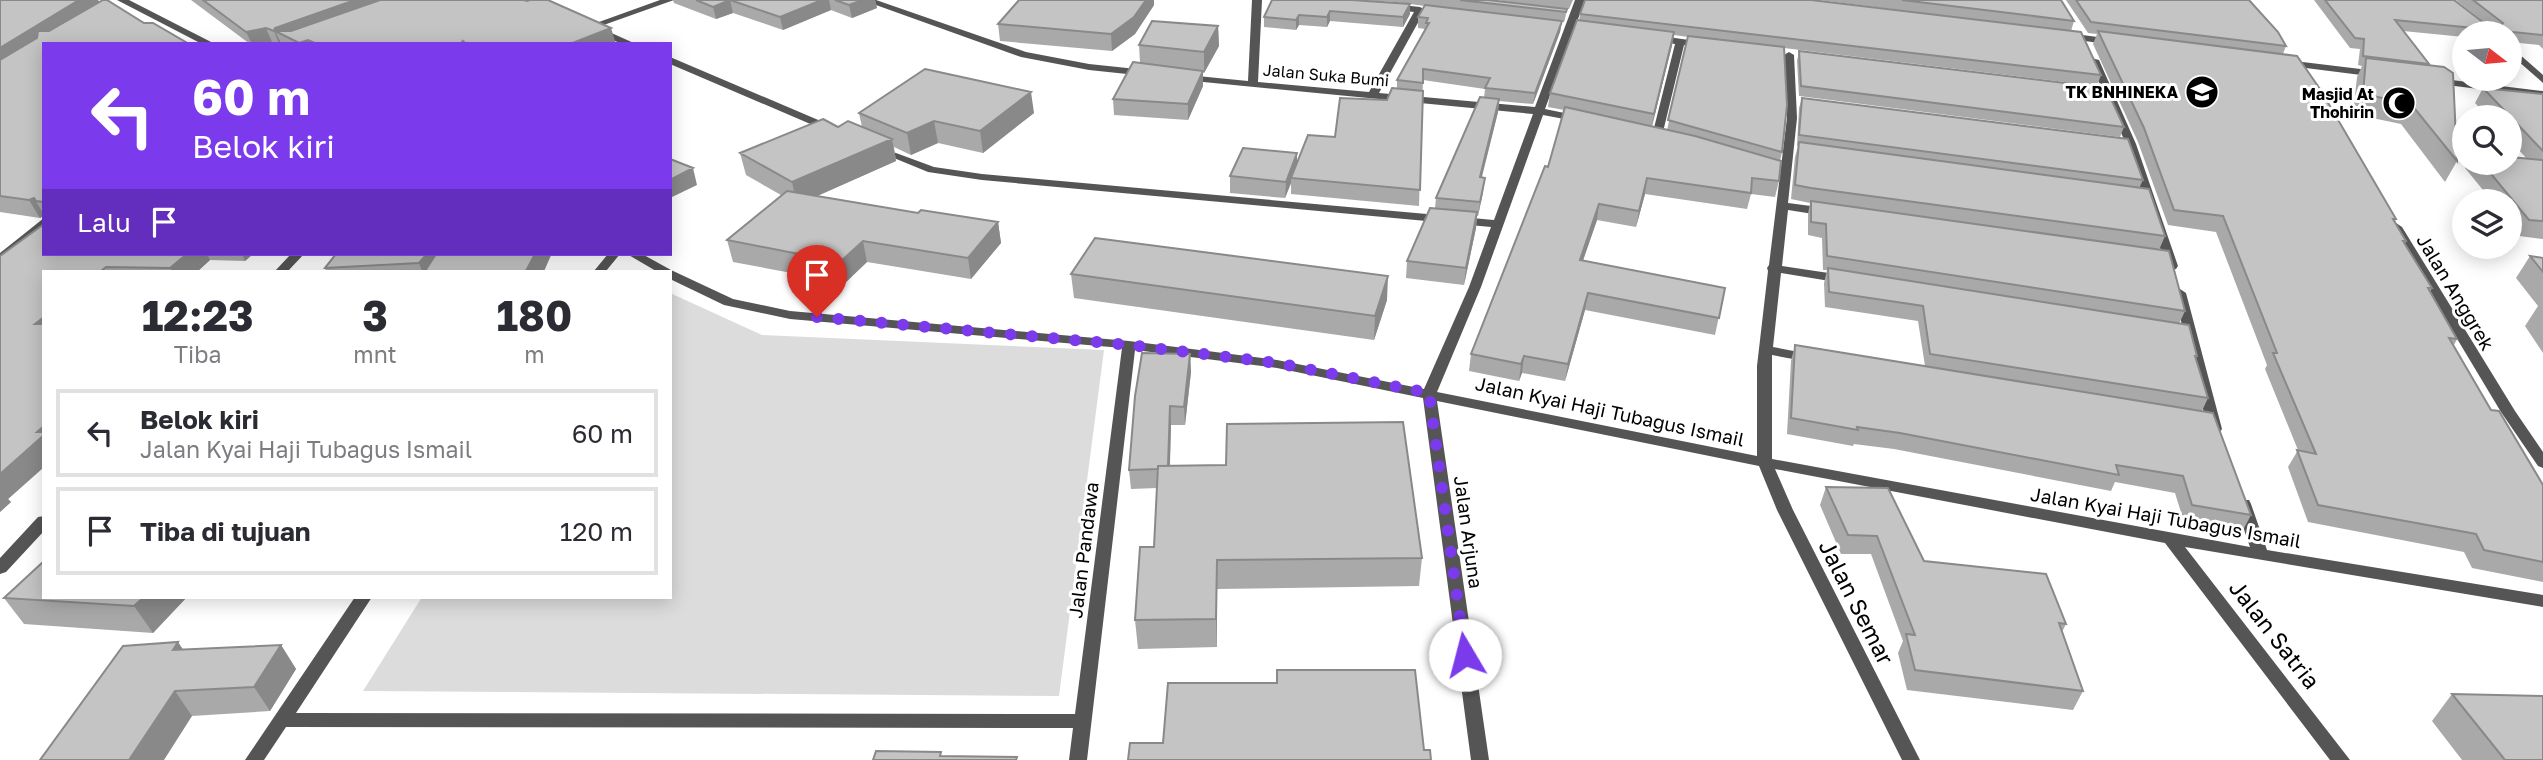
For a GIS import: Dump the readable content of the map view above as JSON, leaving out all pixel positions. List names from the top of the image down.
{
  "streets": {
    "street": [
      "Jalan Suka Bumi",
      "Jalan Anggrek",
      "Jalan Kyai Haji Tubagus Ismail",
      "Jalan Arjuna",
      "Jalan Pandawa",
      "Jalan Semar",
      "Jalan Satria"
    ]
  },
  "crossings": [
    ["Jalan Kyai Haji Tubagus Ismail", "Jalan Arjuna"],
    ["Jalan Kyai Haji Tubagus Ismail", "Jalan Pandawa"],
    ["Jalan Kyai Haji Tubagus Ismail", "Jalan Semar"],
    ["Jalan Kyai Haji Tubagus Ismail", "Jalan Satria"]
  ],
  "places": {
    "school or university": ["TK BNHINEKA"],
    "mosque": ["Masjid At Thohirin"]
  },
  "north": "right",
  "page": {
    "turn": ["60 m", "Belok kiri"],
    "then": "Lalu",
    "eta": [
      "12:23",
      "Tiba",
      "3",
      "mnt",
      "180",
      "m"
    ],
    "list": [
      {
        "name": "Belok kiri",
        "note": "Jalan Kyai Haji Tubagus Ismail",
        "value": "60 m"
      },
      {
        "name": "Tiba di tujuan",
        "value": "120 m"
      }
    ]
  }
}
